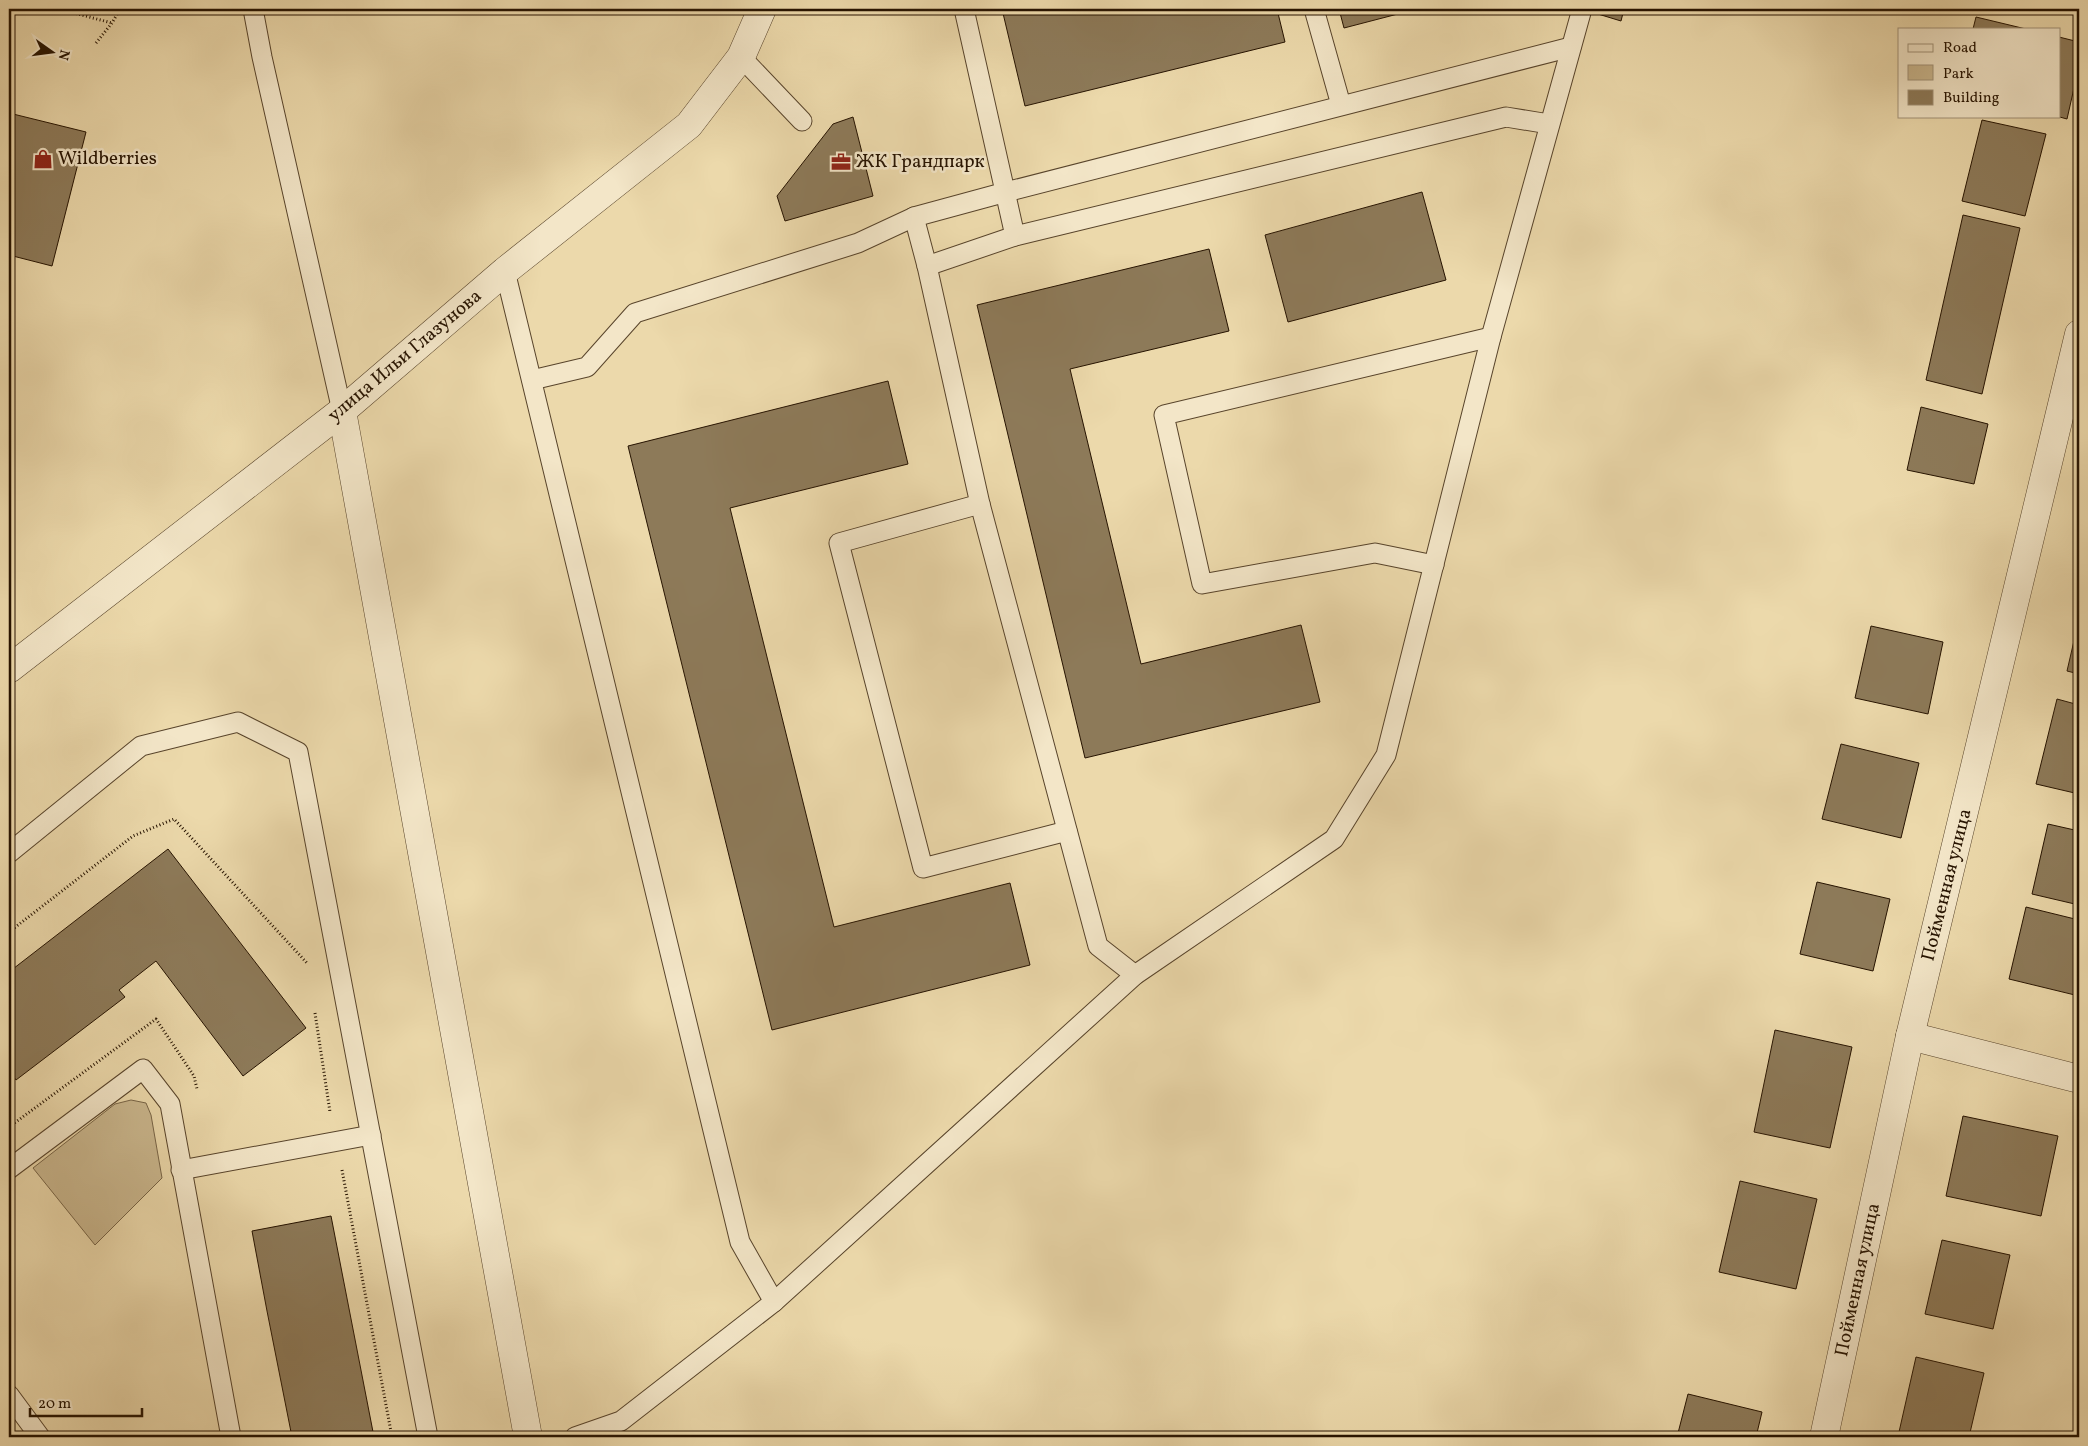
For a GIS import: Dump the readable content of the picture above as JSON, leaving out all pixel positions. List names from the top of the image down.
{
  "streets": {
    "street": ["улица Ильи Глазунова", "Пойменная улица"]
  },
  "places": {
    "shop": ["Wildberries"],
    "office": ["ЖК Грандпарк"]
  },
  "legend": ["Road", "Park", "Building"],
  "scale_bar": "20 m",
  "north": "right"
}
